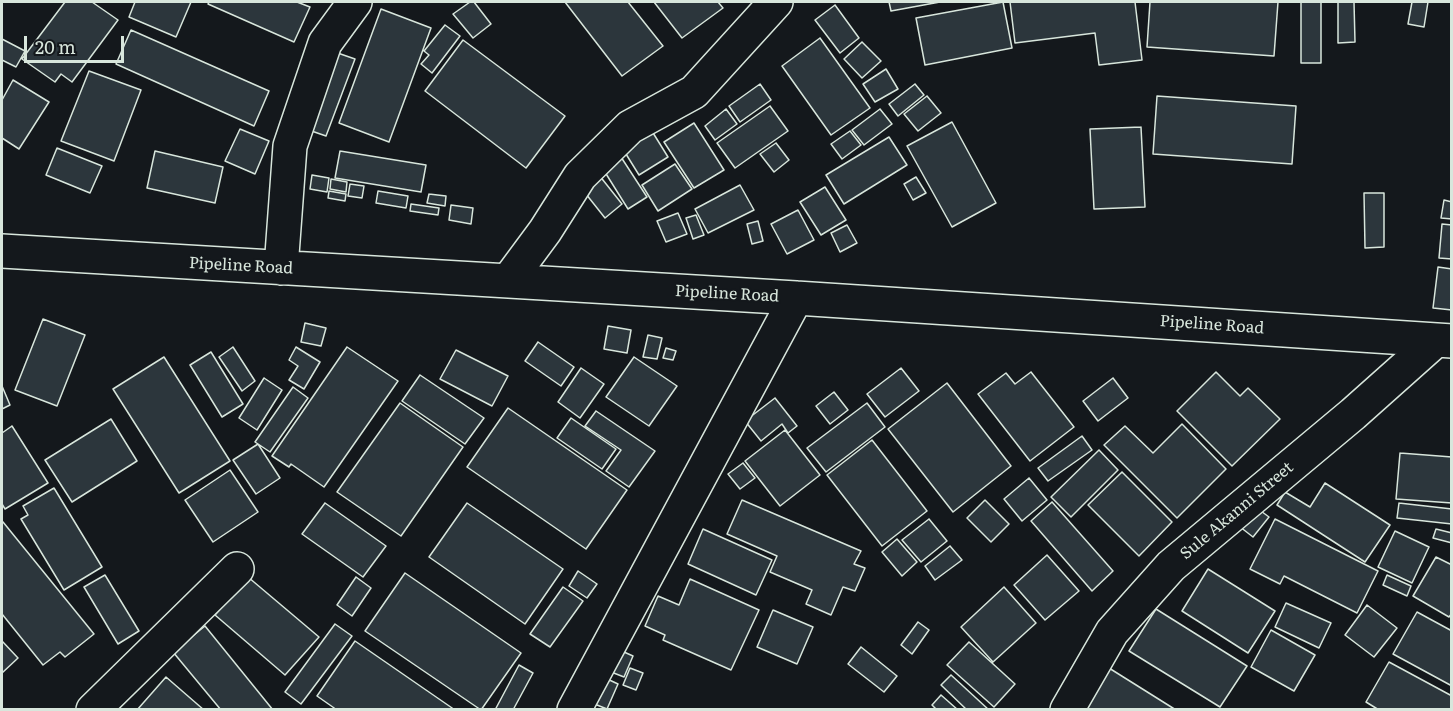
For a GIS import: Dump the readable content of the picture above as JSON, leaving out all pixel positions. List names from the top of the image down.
{
  "streets": {
    "street": ["Pipeline Road", "Sule Akanni Street"]
  },
  "crossings": [
    ["Pipeline Road", "Sule Akanni Street"]
  ],
  "scale_bar": "20 m"
}
